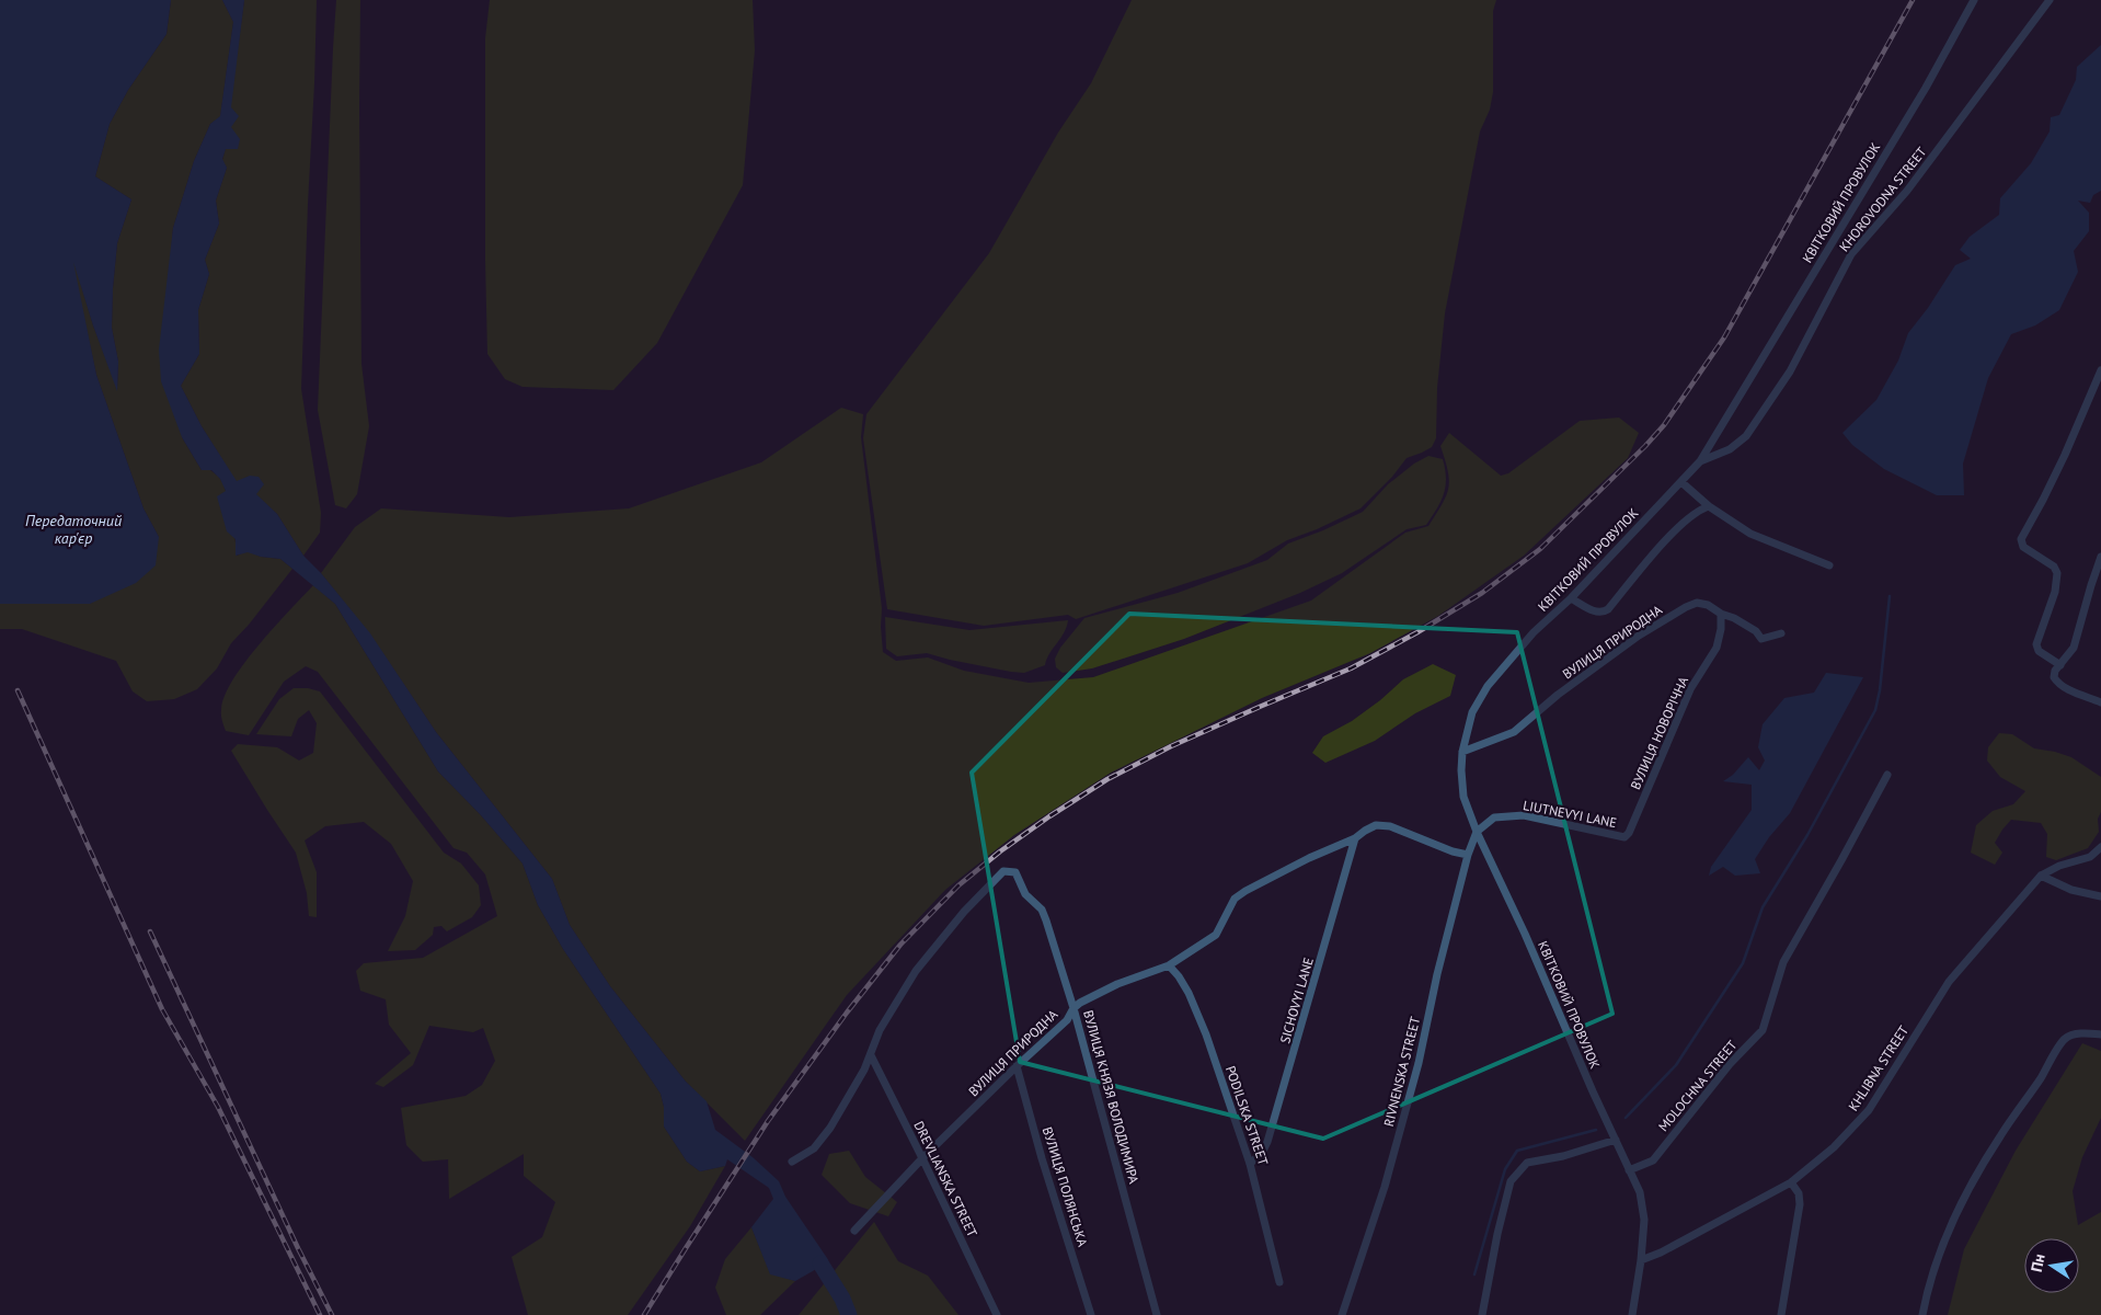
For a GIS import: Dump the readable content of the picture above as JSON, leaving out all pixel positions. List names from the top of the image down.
{
  "streets": {
    "street": [
      "KHOROVODNA STREET",
      "КВІТКОВИЙ ПРОВУЛОК",
      "ВУЛИЦЯ ПРИРОДНА",
      "ВУЛИЦЯ НОВОРІЧНА",
      "LIUTNEVYI LANE",
      "SICHOVYI LANE",
      "KHLIBNA STREET",
      "RIVNENSKA STREET",
      "MOLOCHNA STREET",
      "ВУЛИЦЯ КНЯЗЯ ВОЛОДИМИРА",
      "PODILSKA STREET",
      "DREVLIANSKA STREET",
      "ВУЛИЦЯ ПОЛЯНСЬКА"
    ]
  },
  "crossings": [
    ["KHOROVODNA STREET", "КВІТКОВИЙ ПРОВУЛОК"],
    ["КВІТКОВИЙ ПРОВУЛОК", "ВУЛИЦЯ ПРИРОДНА"],
    ["КВІТКОВИЙ ПРОВУЛОК", "LIUTNEVYI LANE"],
    ["КВІТКОВИЙ ПРОВУЛОК", "RIVNENSKA STREET"],
    ["КВІТКОВИЙ ПРОВУЛОК", "MOLOCHNA STREET"],
    ["ВУЛИЦЯ ПРИРОДНА", "ВУЛИЦЯ НОВОРІЧНА"],
    ["ВУЛИЦЯ ПРИРОДНА", "SICHOVYI LANE"],
    ["ВУЛИЦЯ ПРИРОДНА", "RIVNENSKA STREET"],
    ["ВУЛИЦЯ ПРИРОДНА", "ВУЛИЦЯ КНЯЗЯ ВОЛОДИМИРА"],
    ["ВУЛИЦЯ ПРИРОДНА", "PODILSKA STREET"],
    ["ВУЛИЦЯ ПРИРОДНА", "DREVLIANSKA STREET"],
    ["ВУЛИЦЯ ПРИРОДНА", "ВУЛИЦЯ ПОЛЯНСЬКА"],
    ["ВУЛИЦЯ НОВОРІЧНА", "LIUTNEVYI LANE"],
    ["LIUTNEVYI LANE", "RIVNENSKA STREET"],
    ["SICHOVYI LANE", "PODILSKA STREET"],
    ["ВУЛИЦЯ КНЯЗЯ ВОЛОДИМИРА", "DREVLIANSKA STREET"]
  ],
  "water": ["Передаточний кар'єр"],
  "north": "left"
}
